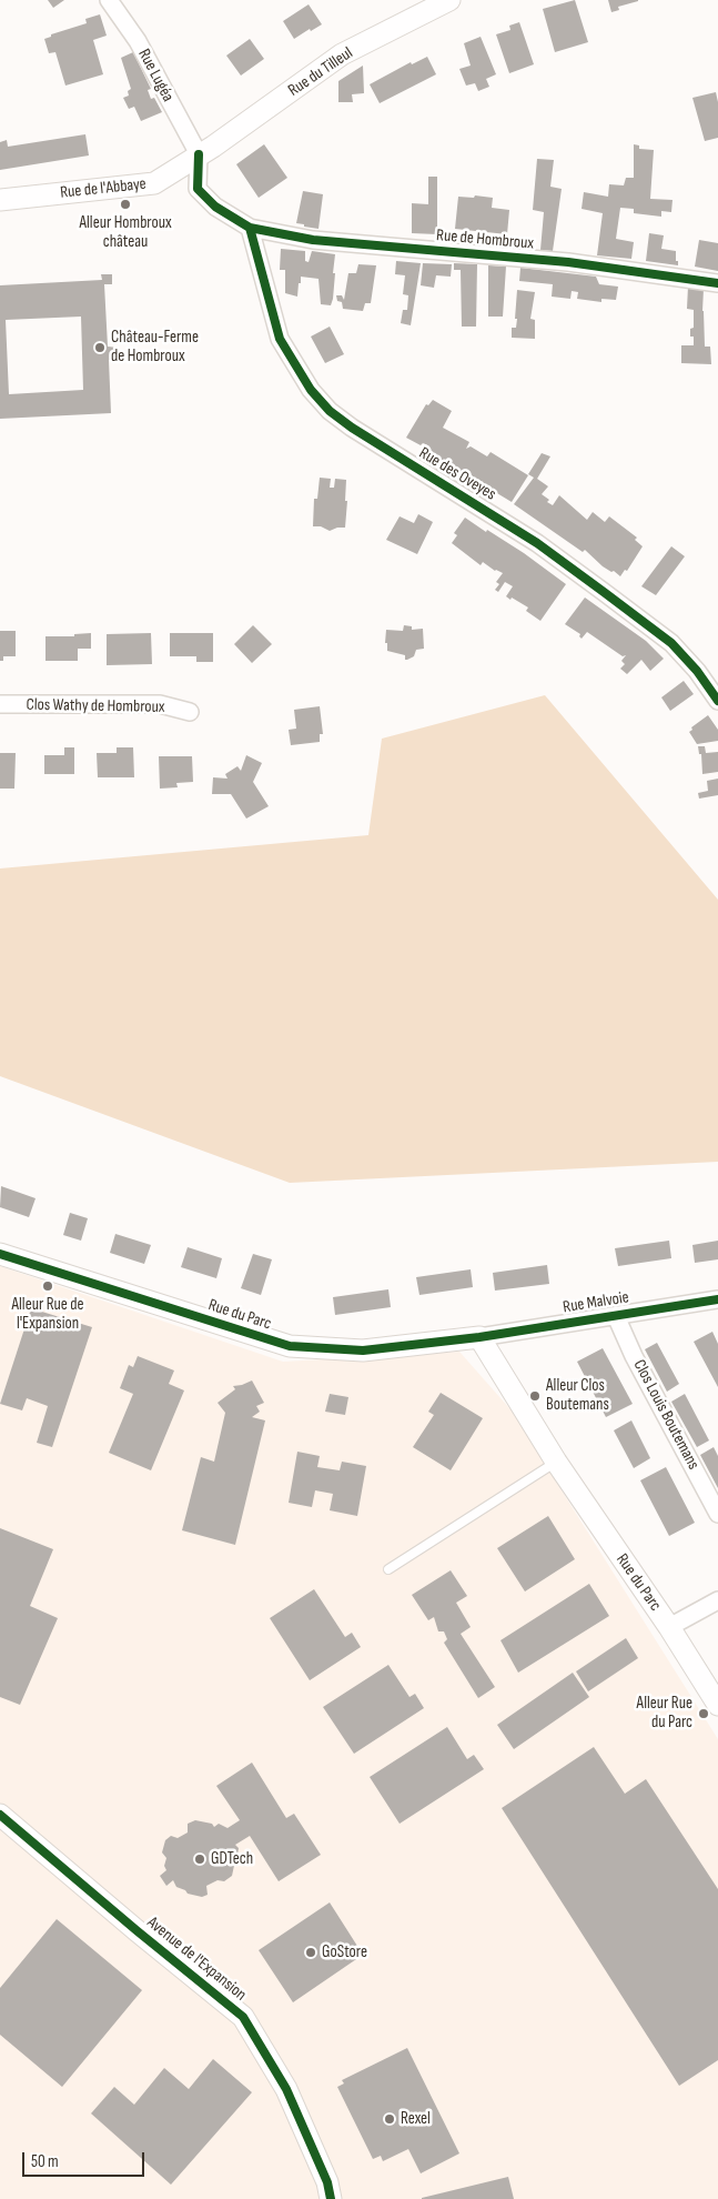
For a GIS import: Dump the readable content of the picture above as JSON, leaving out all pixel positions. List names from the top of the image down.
{
  "streets": {
    "street": [
      "Rue du Tilleul",
      "Rue Lugéa",
      "Rue de l'Abbaye",
      "Rue de Hombroux",
      "Rue des Oveyes",
      "Clos Wathy de Hombroux",
      "Rue Malvoie",
      "Rue du Parc",
      "Clos Louis Boutemans",
      "Avenue de l'Expansion"
    ]
  },
  "crossings": [
    ["Rue du Tilleul", "Rue Lugéa"],
    ["Rue du Tilleul", "Rue de l'Abbaye"],
    ["Rue Lugéa", "Rue de l'Abbaye"],
    ["Rue de Hombroux", "Rue des Oveyes"],
    ["Rue Malvoie", "Rue du Parc"],
    ["Rue Malvoie", "Clos Louis Boutemans"]
  ],
  "places": [
    "Alleur Hombroux château",
    "Château-Ferme de Hombroux",
    "Alleur Rue de l'Expansion",
    "Alleur Clos Boutemans",
    "Alleur Rue du Parc",
    "GDTech",
    "GoStore",
    "Rexel"
  ],
  "scale_bar": "50 m"
}
